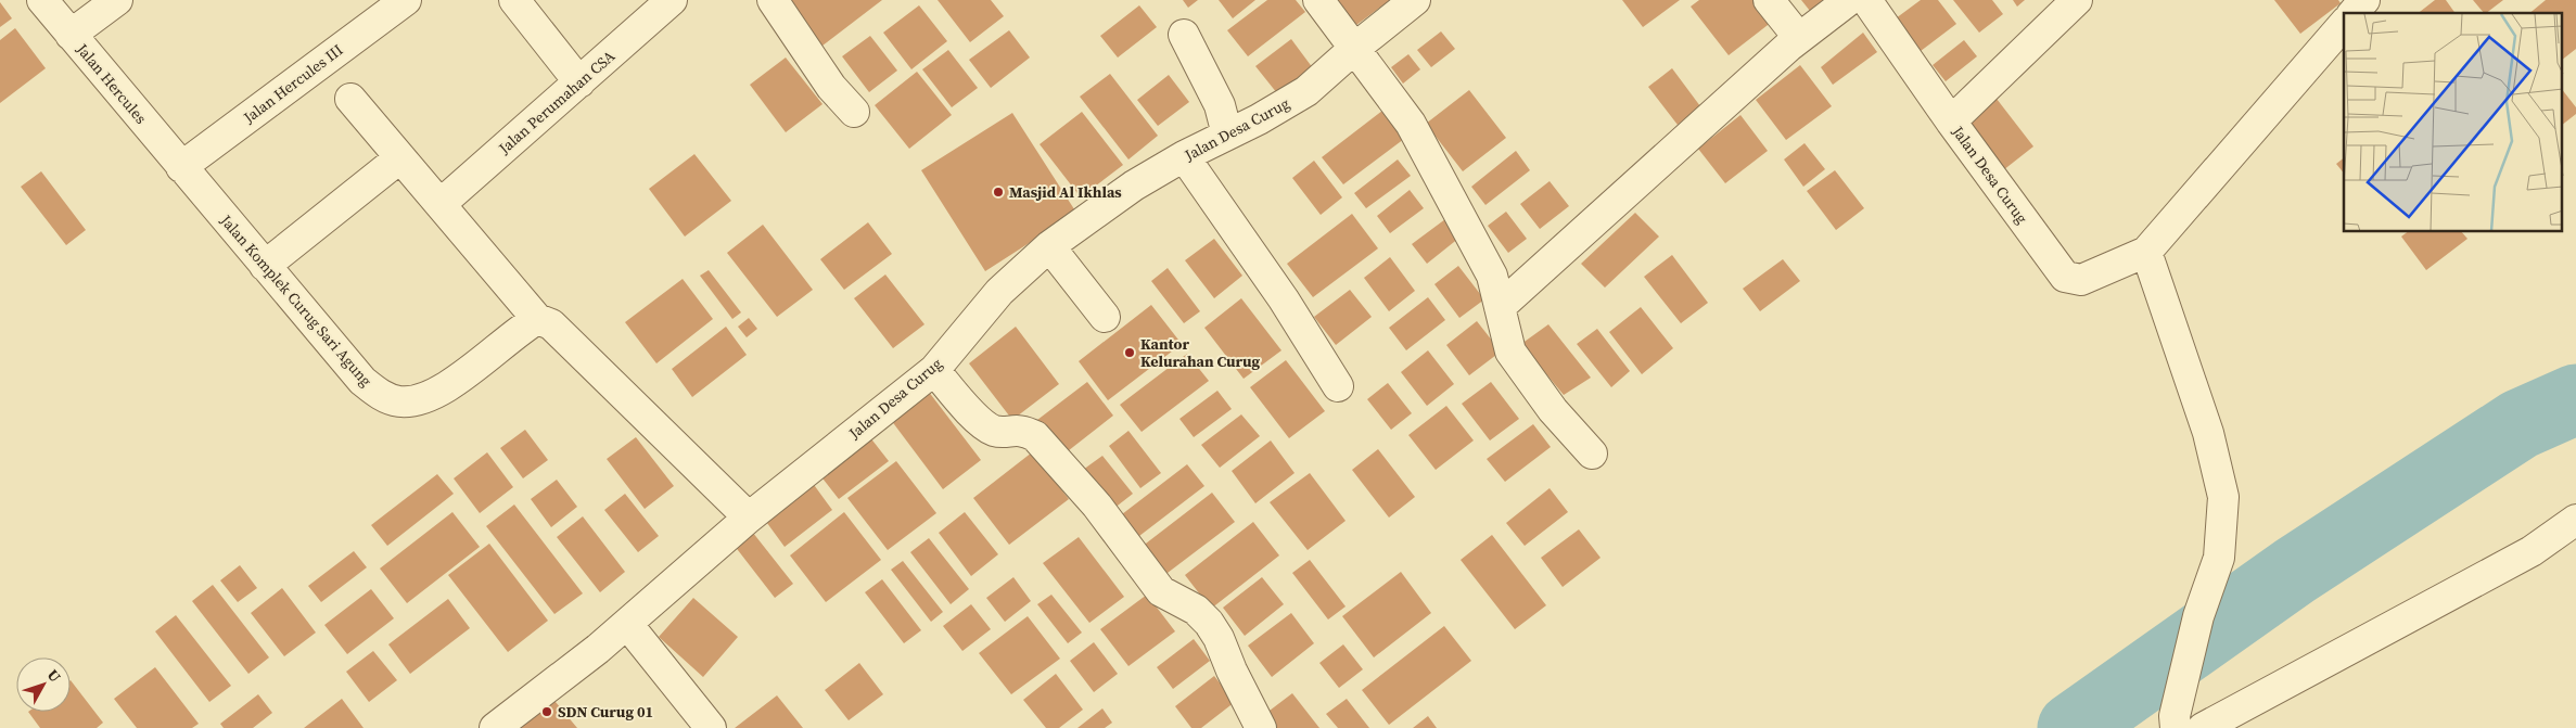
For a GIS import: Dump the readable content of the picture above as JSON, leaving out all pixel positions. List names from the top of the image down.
{
  "streets": {
    "street": [
      "Jalan Hercules",
      "Jalan Hercules III",
      "Jalan Perumahan CSA",
      "Jalan Desa Curug",
      "Jalan Komplek Curug Sari Agung"
    ]
  },
  "crossings": [
    ["Jalan Hercules", "Jalan Hercules III"],
    ["Jalan Hercules", "Jalan Komplek Curug Sari Agung"],
    ["Jalan Hercules III", "Jalan Komplek Curug Sari Agung"]
  ],
  "places": ["Masjid Al Ikhlas", "Kantor Kelurahan Curug", "SDN Curug 01"],
  "north": "top right"
}
